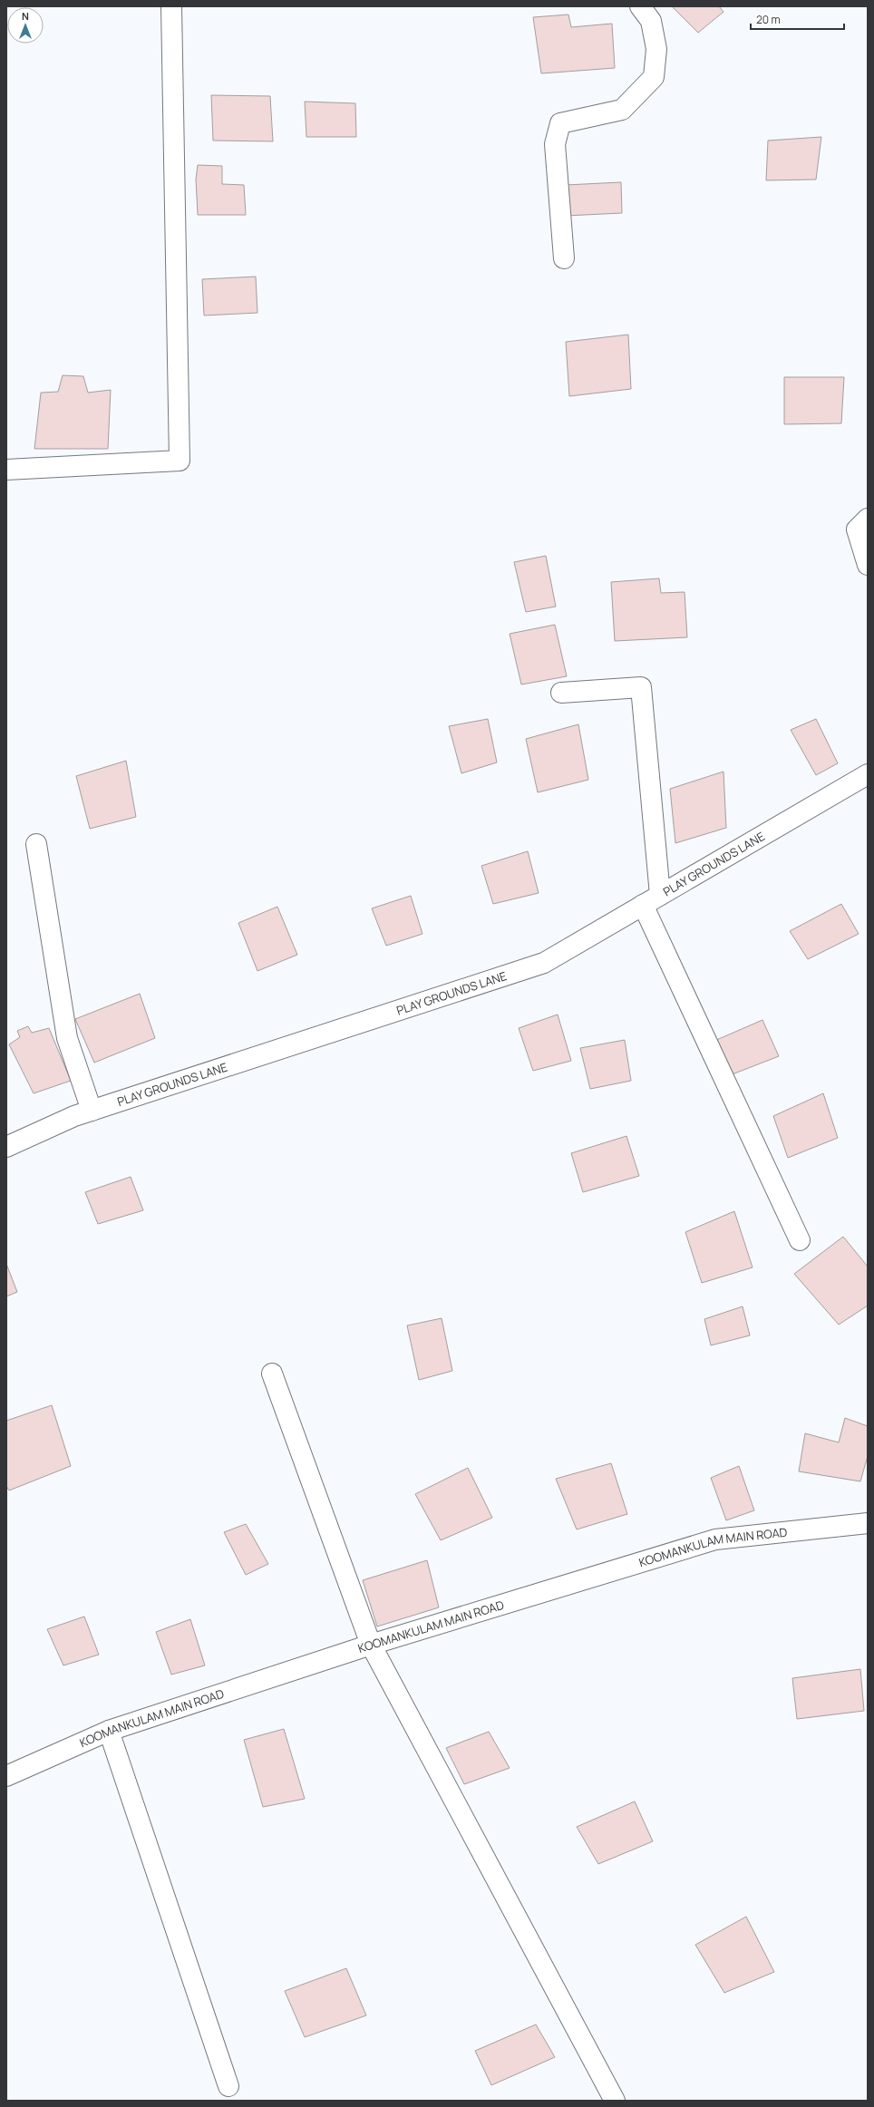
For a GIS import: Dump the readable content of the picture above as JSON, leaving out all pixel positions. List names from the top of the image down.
{
  "streets": {
    "street": ["PLAY GROUNDS LANE", "KOOMANKULAM MAIN ROAD"]
  },
  "scale_bar": "20 m",
  "north": "top"
}
